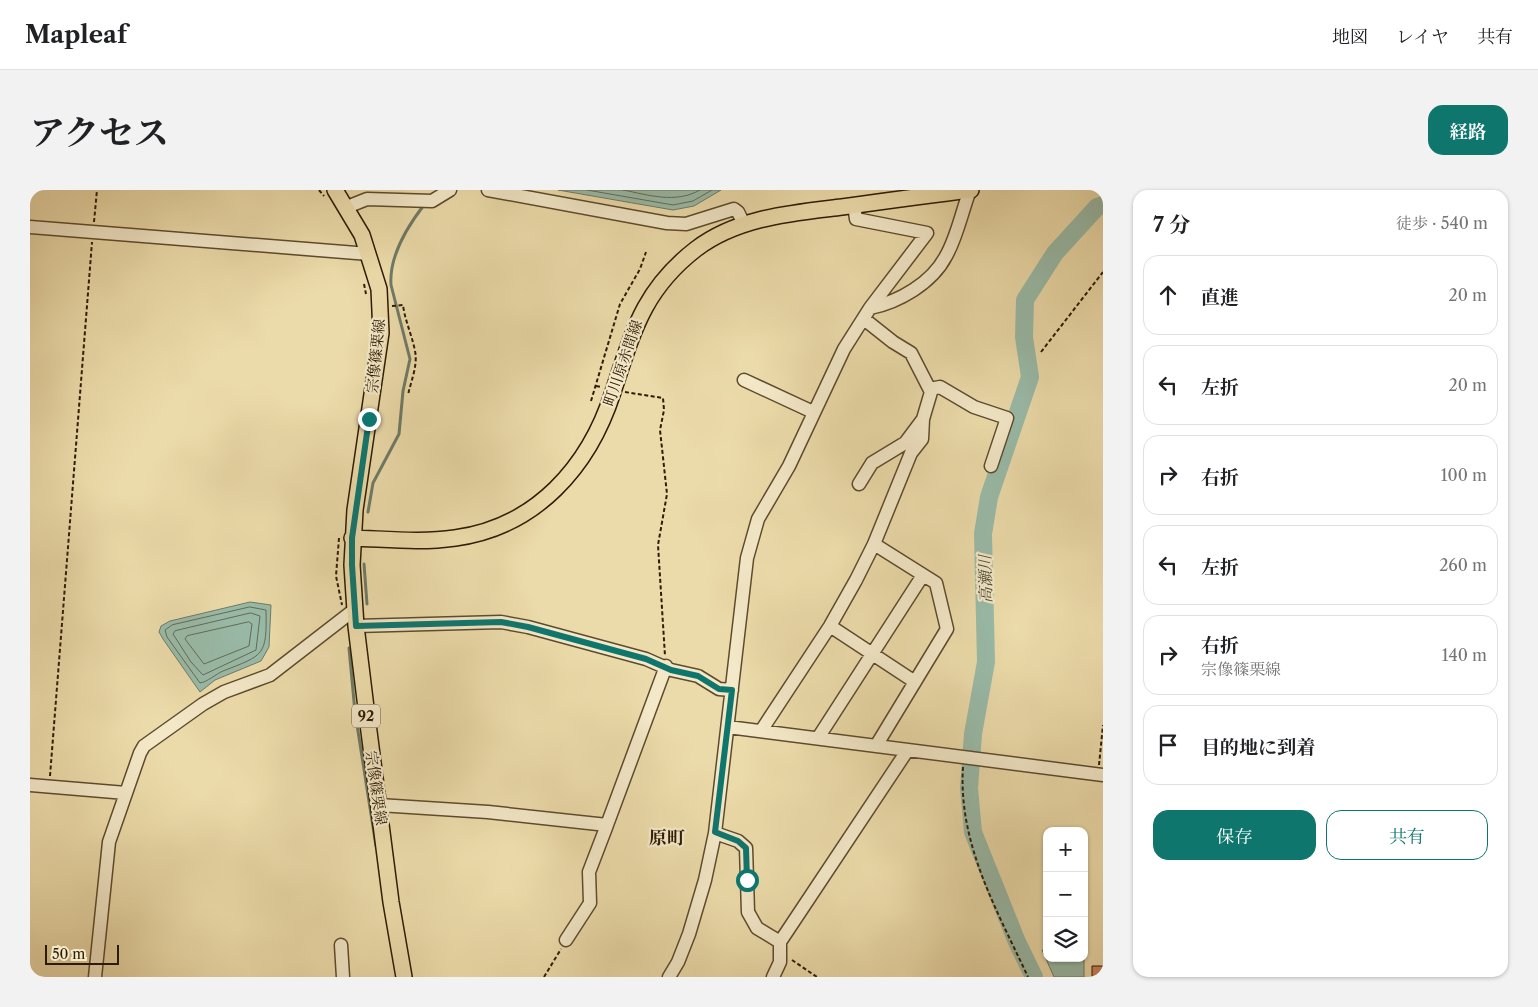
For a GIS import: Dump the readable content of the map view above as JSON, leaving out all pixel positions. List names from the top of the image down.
{
  "streets": {
    "main road": ["宗像篠栗線", "町川原赤間線", "92"]
  },
  "crossings": [
    ["宗像篠栗線", "町川原赤間線"]
  ],
  "districts": ["原町"],
  "water": ["高瀬川"],
  "scale_bar": "50 m",
  "page": {
    "header": "Mapleaf",
    "nav": ["地図", "レイヤ", "共有"],
    "title": "アクセス",
    "buttons": [
      "経路",
      ["保存", "共有"]
    ],
    "heading": ["7 分", "徒歩 · 540 m"],
    "list": [
      ["直進", "20 m"],
      ["左折", "20 m"],
      ["右折", "100 m"],
      ["左折", "260 m"],
      ["右折", "宗像篠栗線", "140 m"],
      "目的地に到着"
    ],
    "map_buttons": ["+", "−"],
    "scale": "50 m"
  }
}
